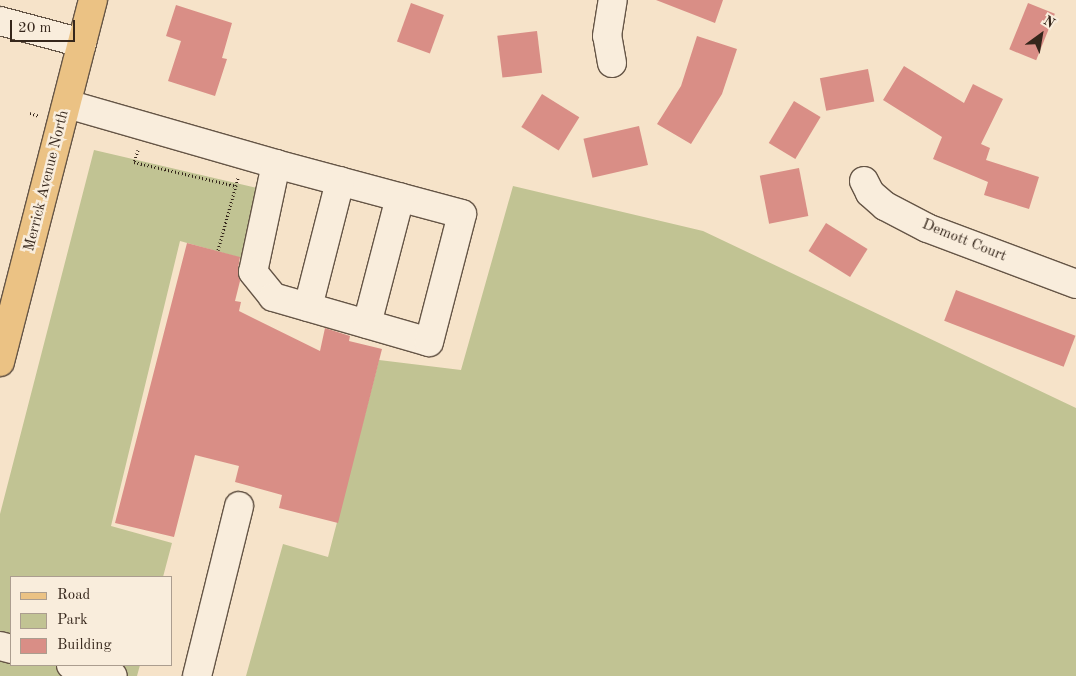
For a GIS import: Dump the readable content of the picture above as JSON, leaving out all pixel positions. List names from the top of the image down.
{
  "streets": {
    "main road": ["Merrick Avenue North"],
    "street": ["Demott Court"]
  },
  "legend": ["Road", "Park", "Building"],
  "scale_bar": "20 m",
  "north": "top right"
}
